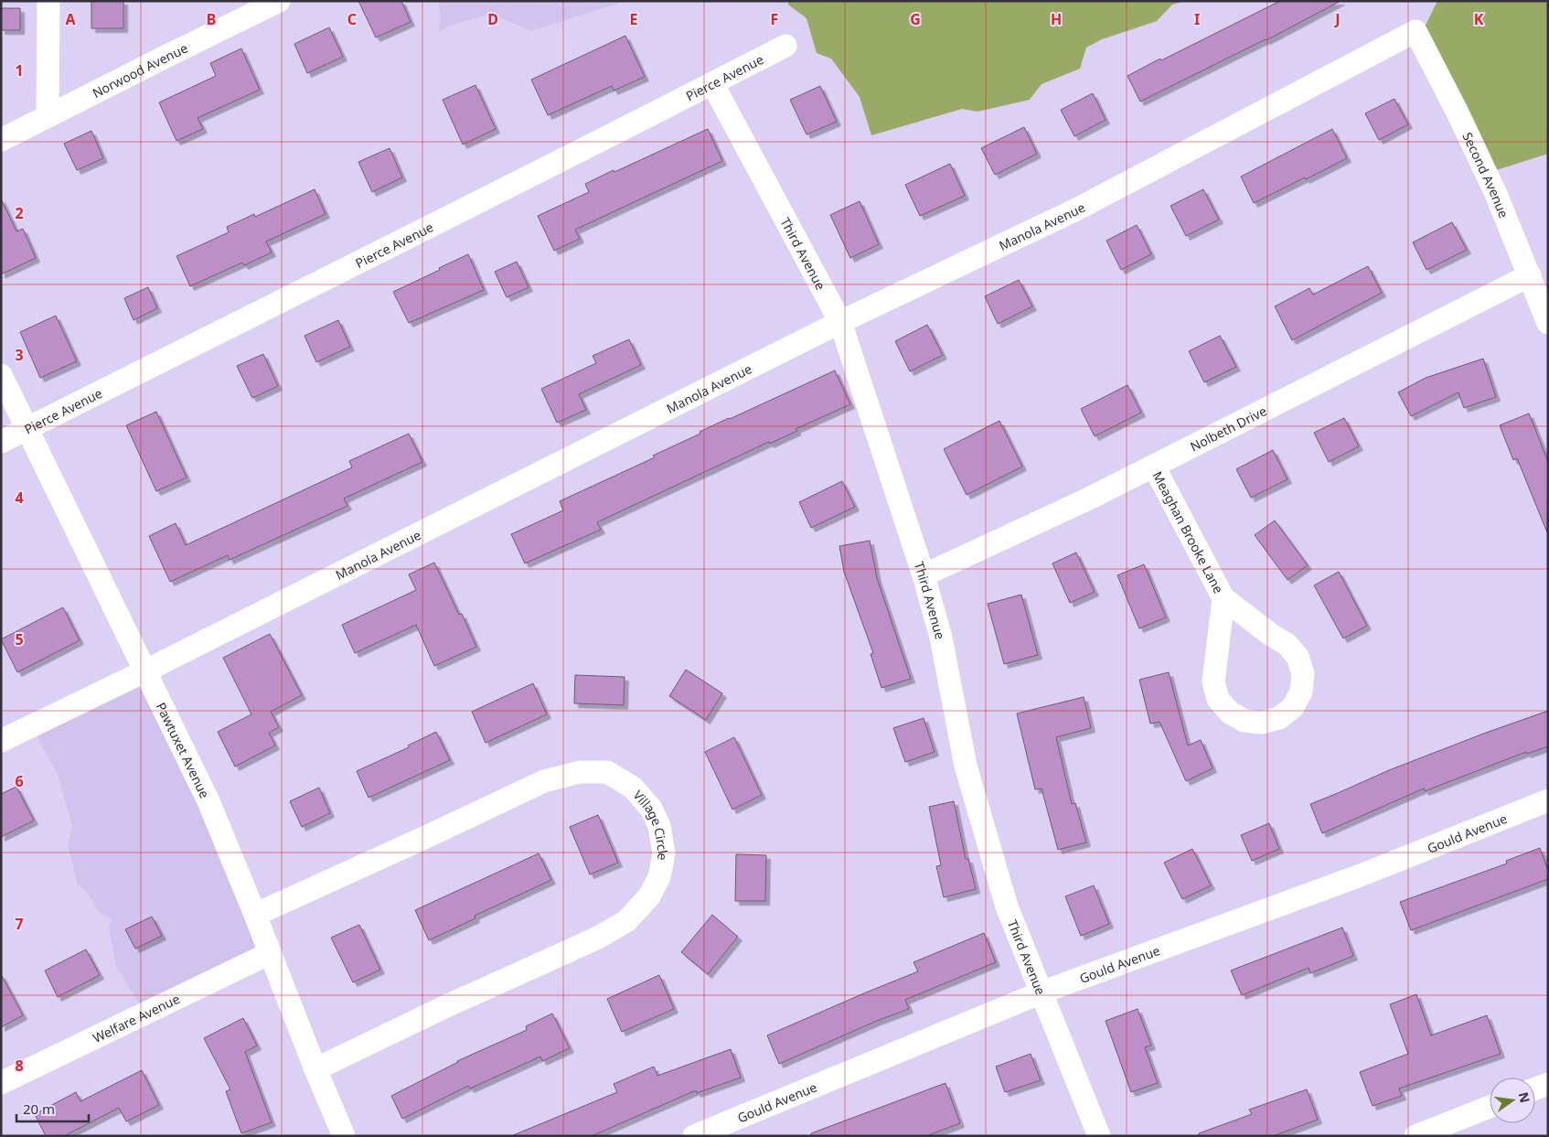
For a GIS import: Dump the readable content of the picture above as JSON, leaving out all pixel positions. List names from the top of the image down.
{
  "streets": {
    "street": [
      "Norwood Avenue",
      "Pierce Avenue",
      "Second Avenue",
      "Manola Avenue",
      "Third Avenue",
      "Nolbeth Drive",
      "Meaghan Brooke Lane",
      "Pawtuxet Avenue",
      "Village Circle",
      "Gould Avenue",
      "Welfare Avenue"
    ]
  },
  "crossings": [
    ["Pierce Avenue", "Third Avenue"],
    ["Pierce Avenue", "Pawtuxet Avenue"],
    ["Second Avenue", "Manola Avenue"],
    ["Second Avenue", "Nolbeth Drive"],
    ["Manola Avenue", "Third Avenue"],
    ["Manola Avenue", "Pawtuxet Avenue"],
    ["Third Avenue", "Nolbeth Drive"],
    ["Third Avenue", "Gould Avenue"],
    ["Nolbeth Drive", "Meaghan Brooke Lane"],
    ["Pawtuxet Avenue", "Village Circle"],
    ["Pawtuxet Avenue", "Welfare Avenue"]
  ],
  "scale_bar": "20 m",
  "north": "right",
  "grid": {
    "columns": [
      "A",
      "B",
      "C",
      "D",
      "E",
      "F",
      "G",
      "H",
      "I",
      "J",
      "K"
    ],
    "rows": [
      "1",
      "2",
      "3",
      "4",
      "5",
      "6",
      "7",
      "8"
    ]
  }
}
